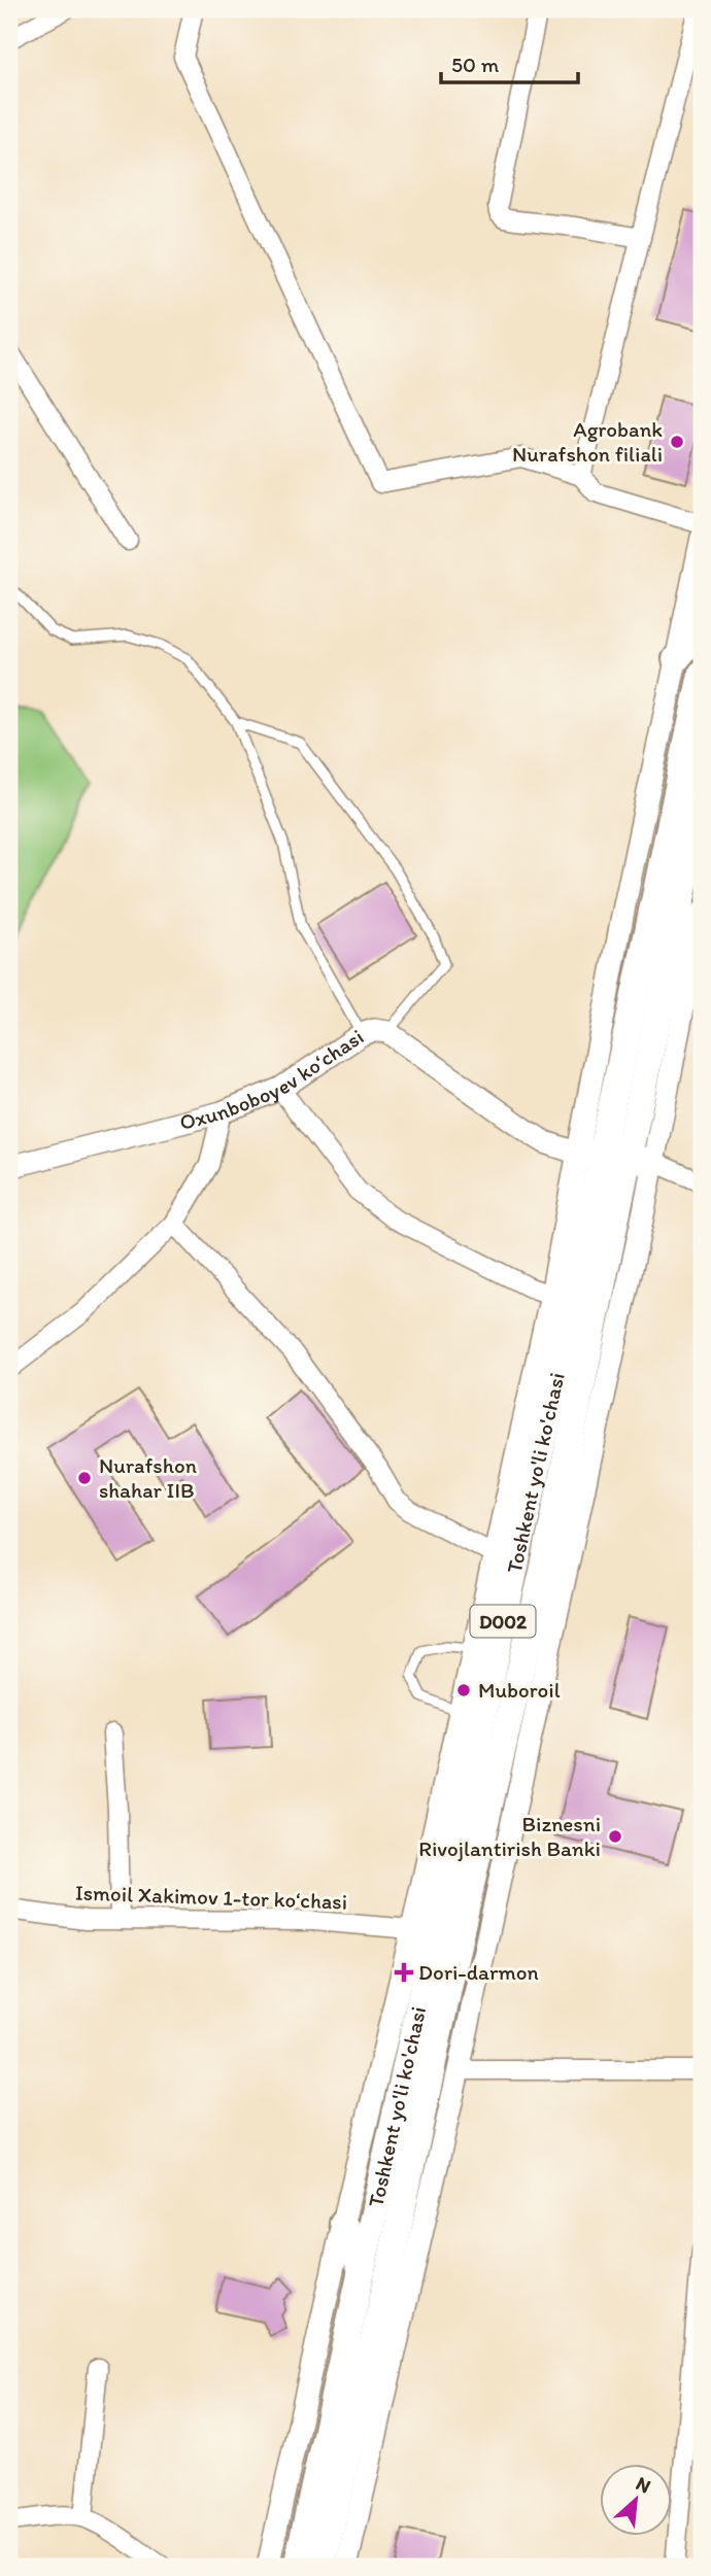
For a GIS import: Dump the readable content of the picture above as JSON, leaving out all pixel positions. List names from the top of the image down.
{
  "streets": {
    "main road": ["Oxunboboyev ko‘chasi", "Toshkent yo'li ko'chasi", "D002"],
    "street": ["Ismoil Xakimov 1-tor ko‘chasi"]
  },
  "crossings": [
    ["Oxunboboyev ko‘chasi", "Toshkent yo'li ko'chasi"]
  ],
  "places": {
    "other": [
      "Agrobank Nurafshon filiali",
      "Nurafshon shahar IIB",
      "Muboroil",
      "Biznesni Rivojlantirish Banki"
    ],
    "health": ["Dori-darmon"]
  },
  "scale_bar": "50 m",
  "north": "top right"
}
